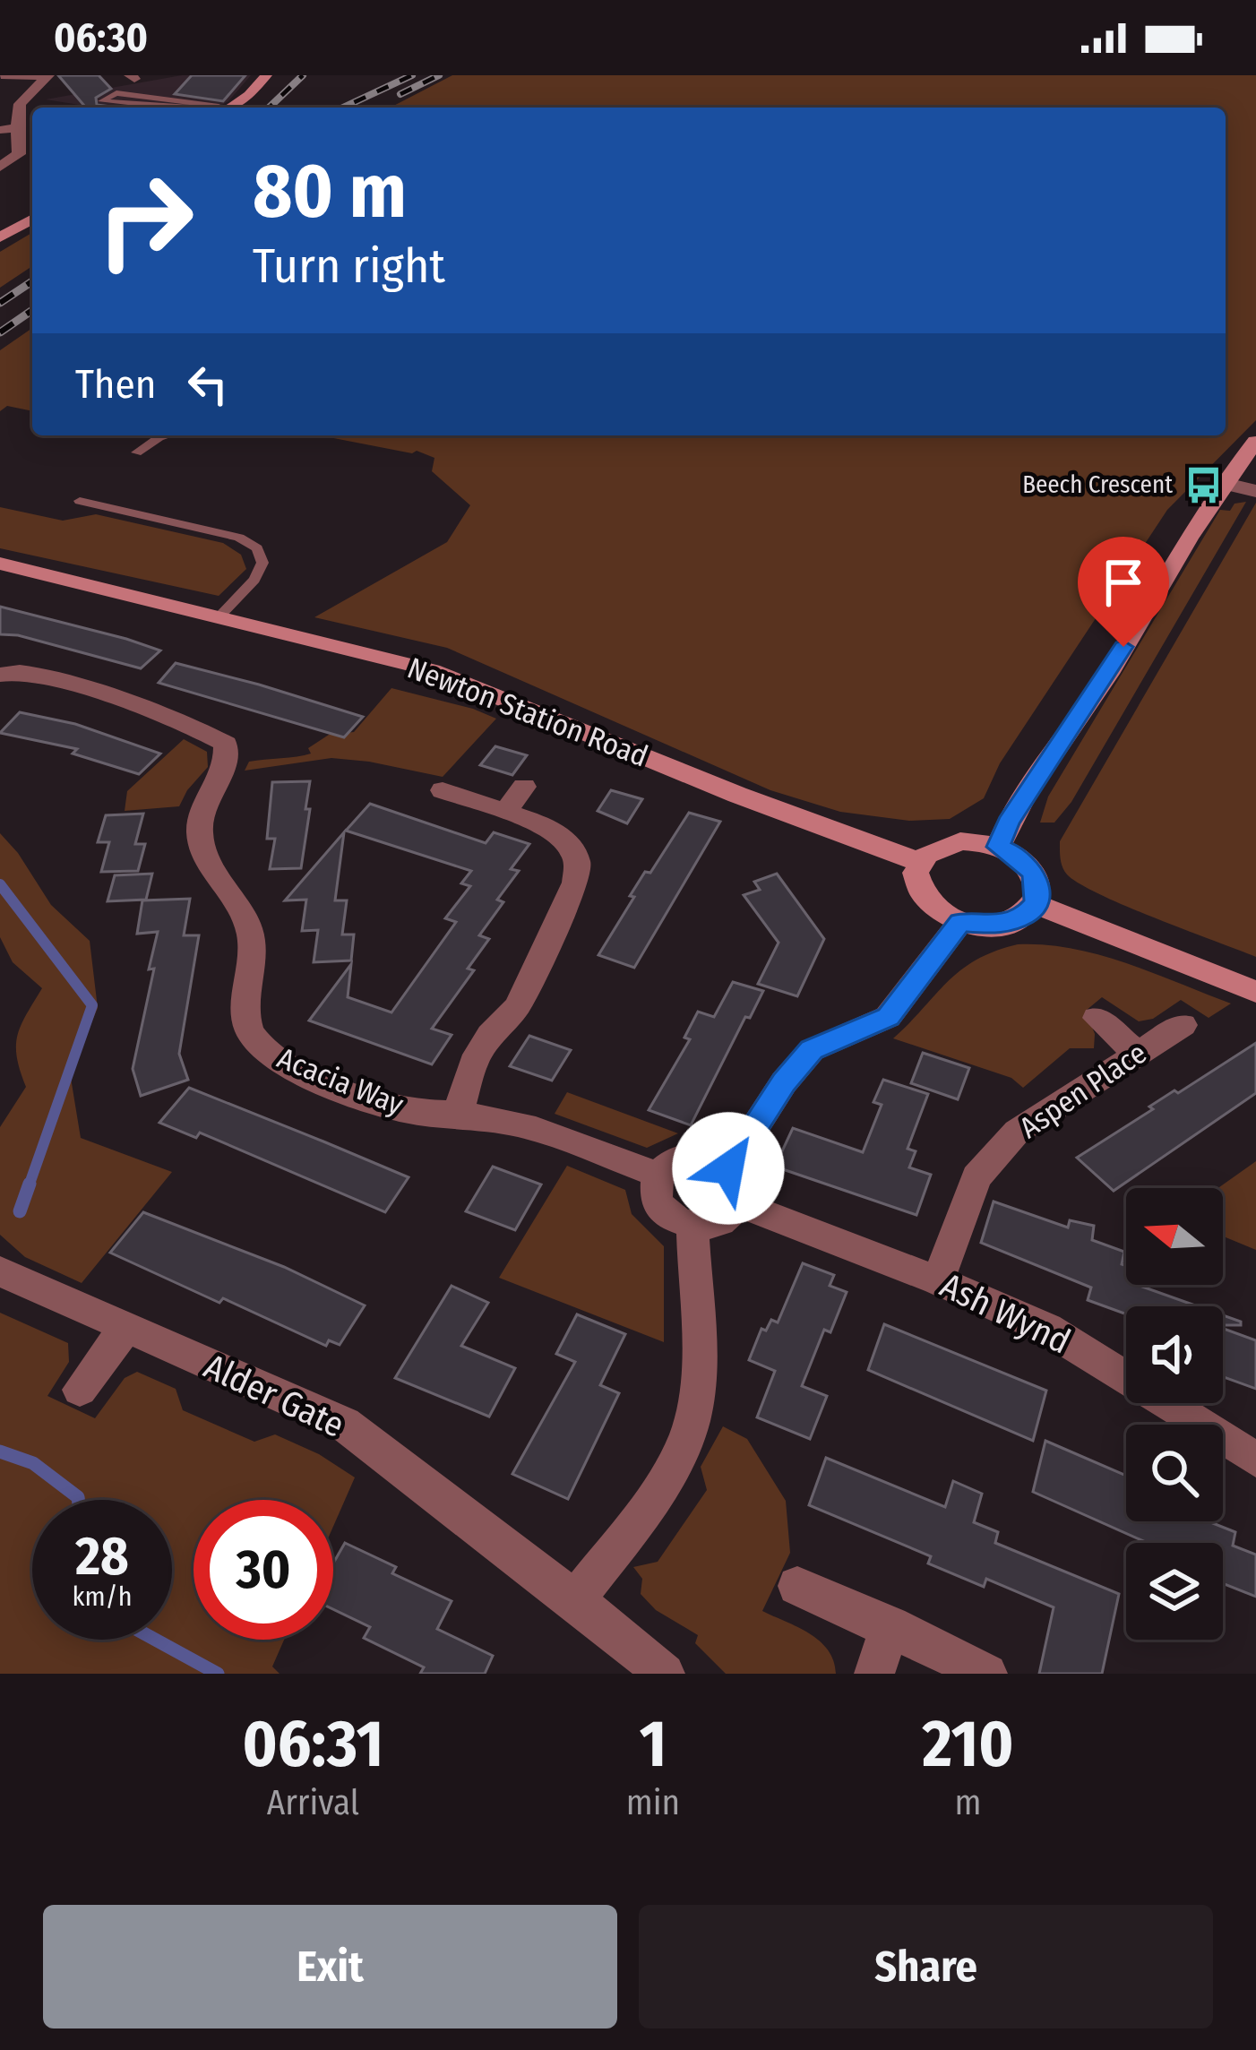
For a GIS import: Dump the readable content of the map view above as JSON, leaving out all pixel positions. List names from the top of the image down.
{
  "streets": {
    "street": [
      "Newton Station Road",
      "Acacia Way",
      "Aspen Place",
      "Ash Wynd",
      "Alder Gate"
    ]
  },
  "crossings": [
    ["Acacia Way", "Ash Wynd"],
    ["Aspen Place", "Ash Wynd"]
  ],
  "places": {
    "bus stop": ["Beech Crescent"]
  },
  "north": "left",
  "page": {
    "status": "06:30",
    "turn": ["80 m", "Turn right"],
    "then": "Then",
    "speed": "28 km/h",
    "limit": "30",
    "eta": [
      "06:31",
      "Arrival",
      "1",
      "min",
      "210",
      "m"
    ],
    "buttons": ["Exit", "Share"]
  }
}
